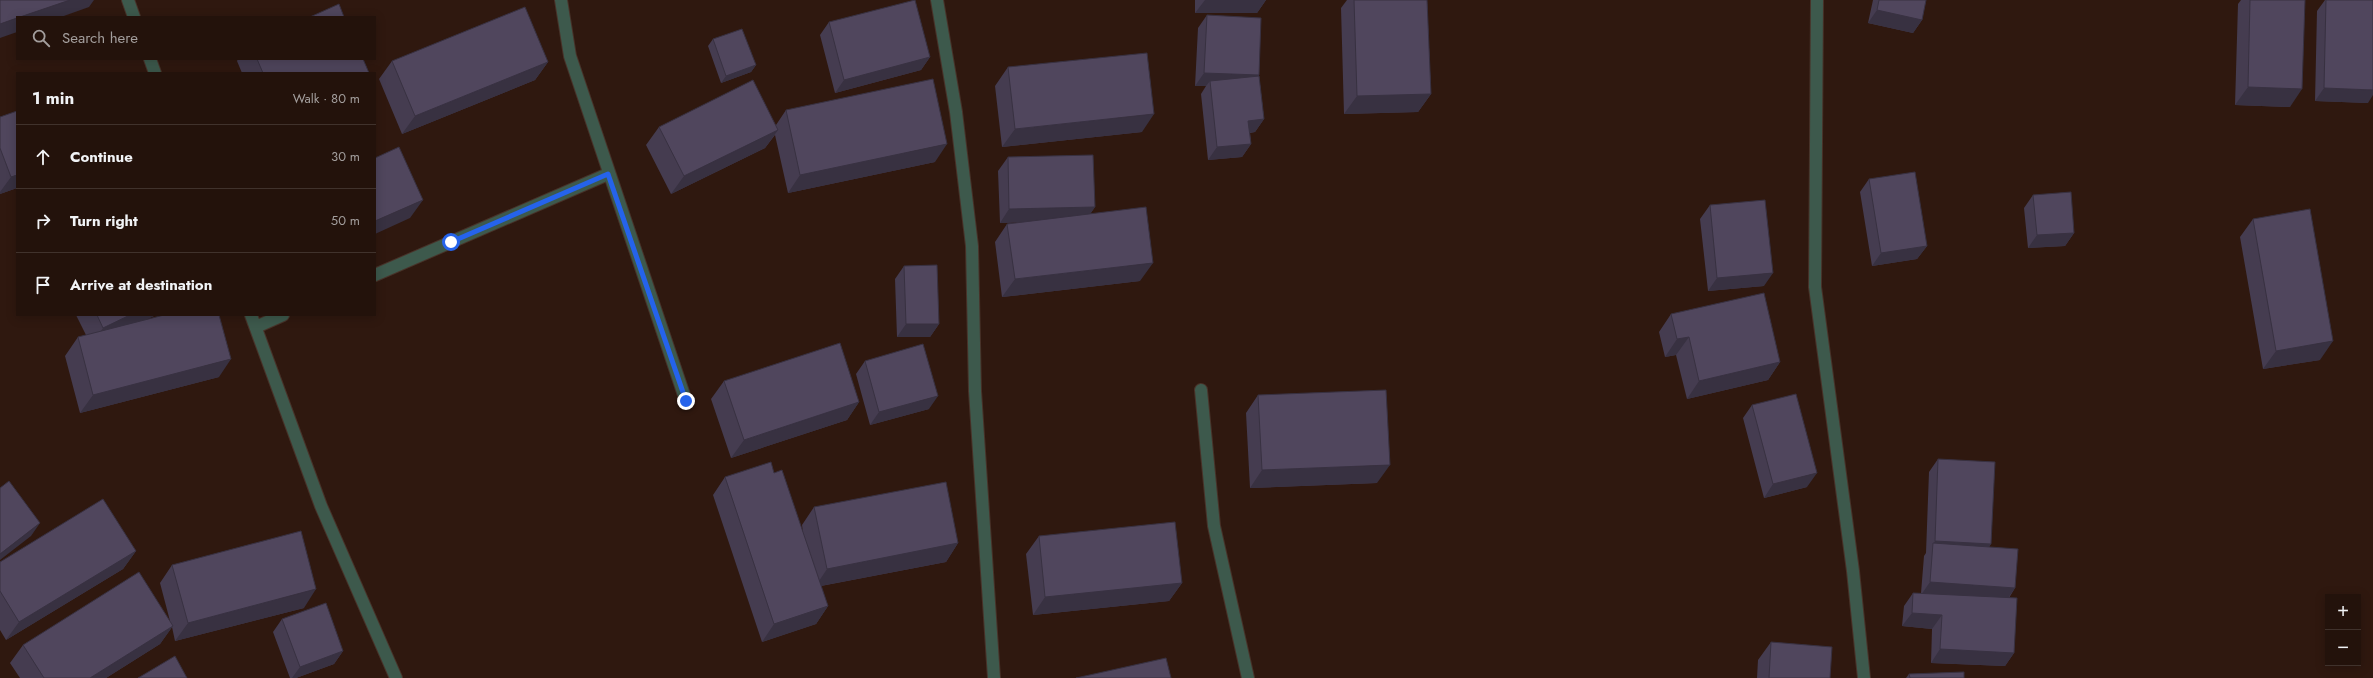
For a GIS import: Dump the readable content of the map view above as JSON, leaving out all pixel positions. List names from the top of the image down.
{
  "page": {
    "search": "Search here",
    "heading": ["1 min", "Walk · 80 m"],
    "list": [
      ["Continue", "30 m"],
      ["Turn right", "50 m"],
      "Arrive at destination"
    ],
    "map_buttons": ["+", "−"]
  }
}
